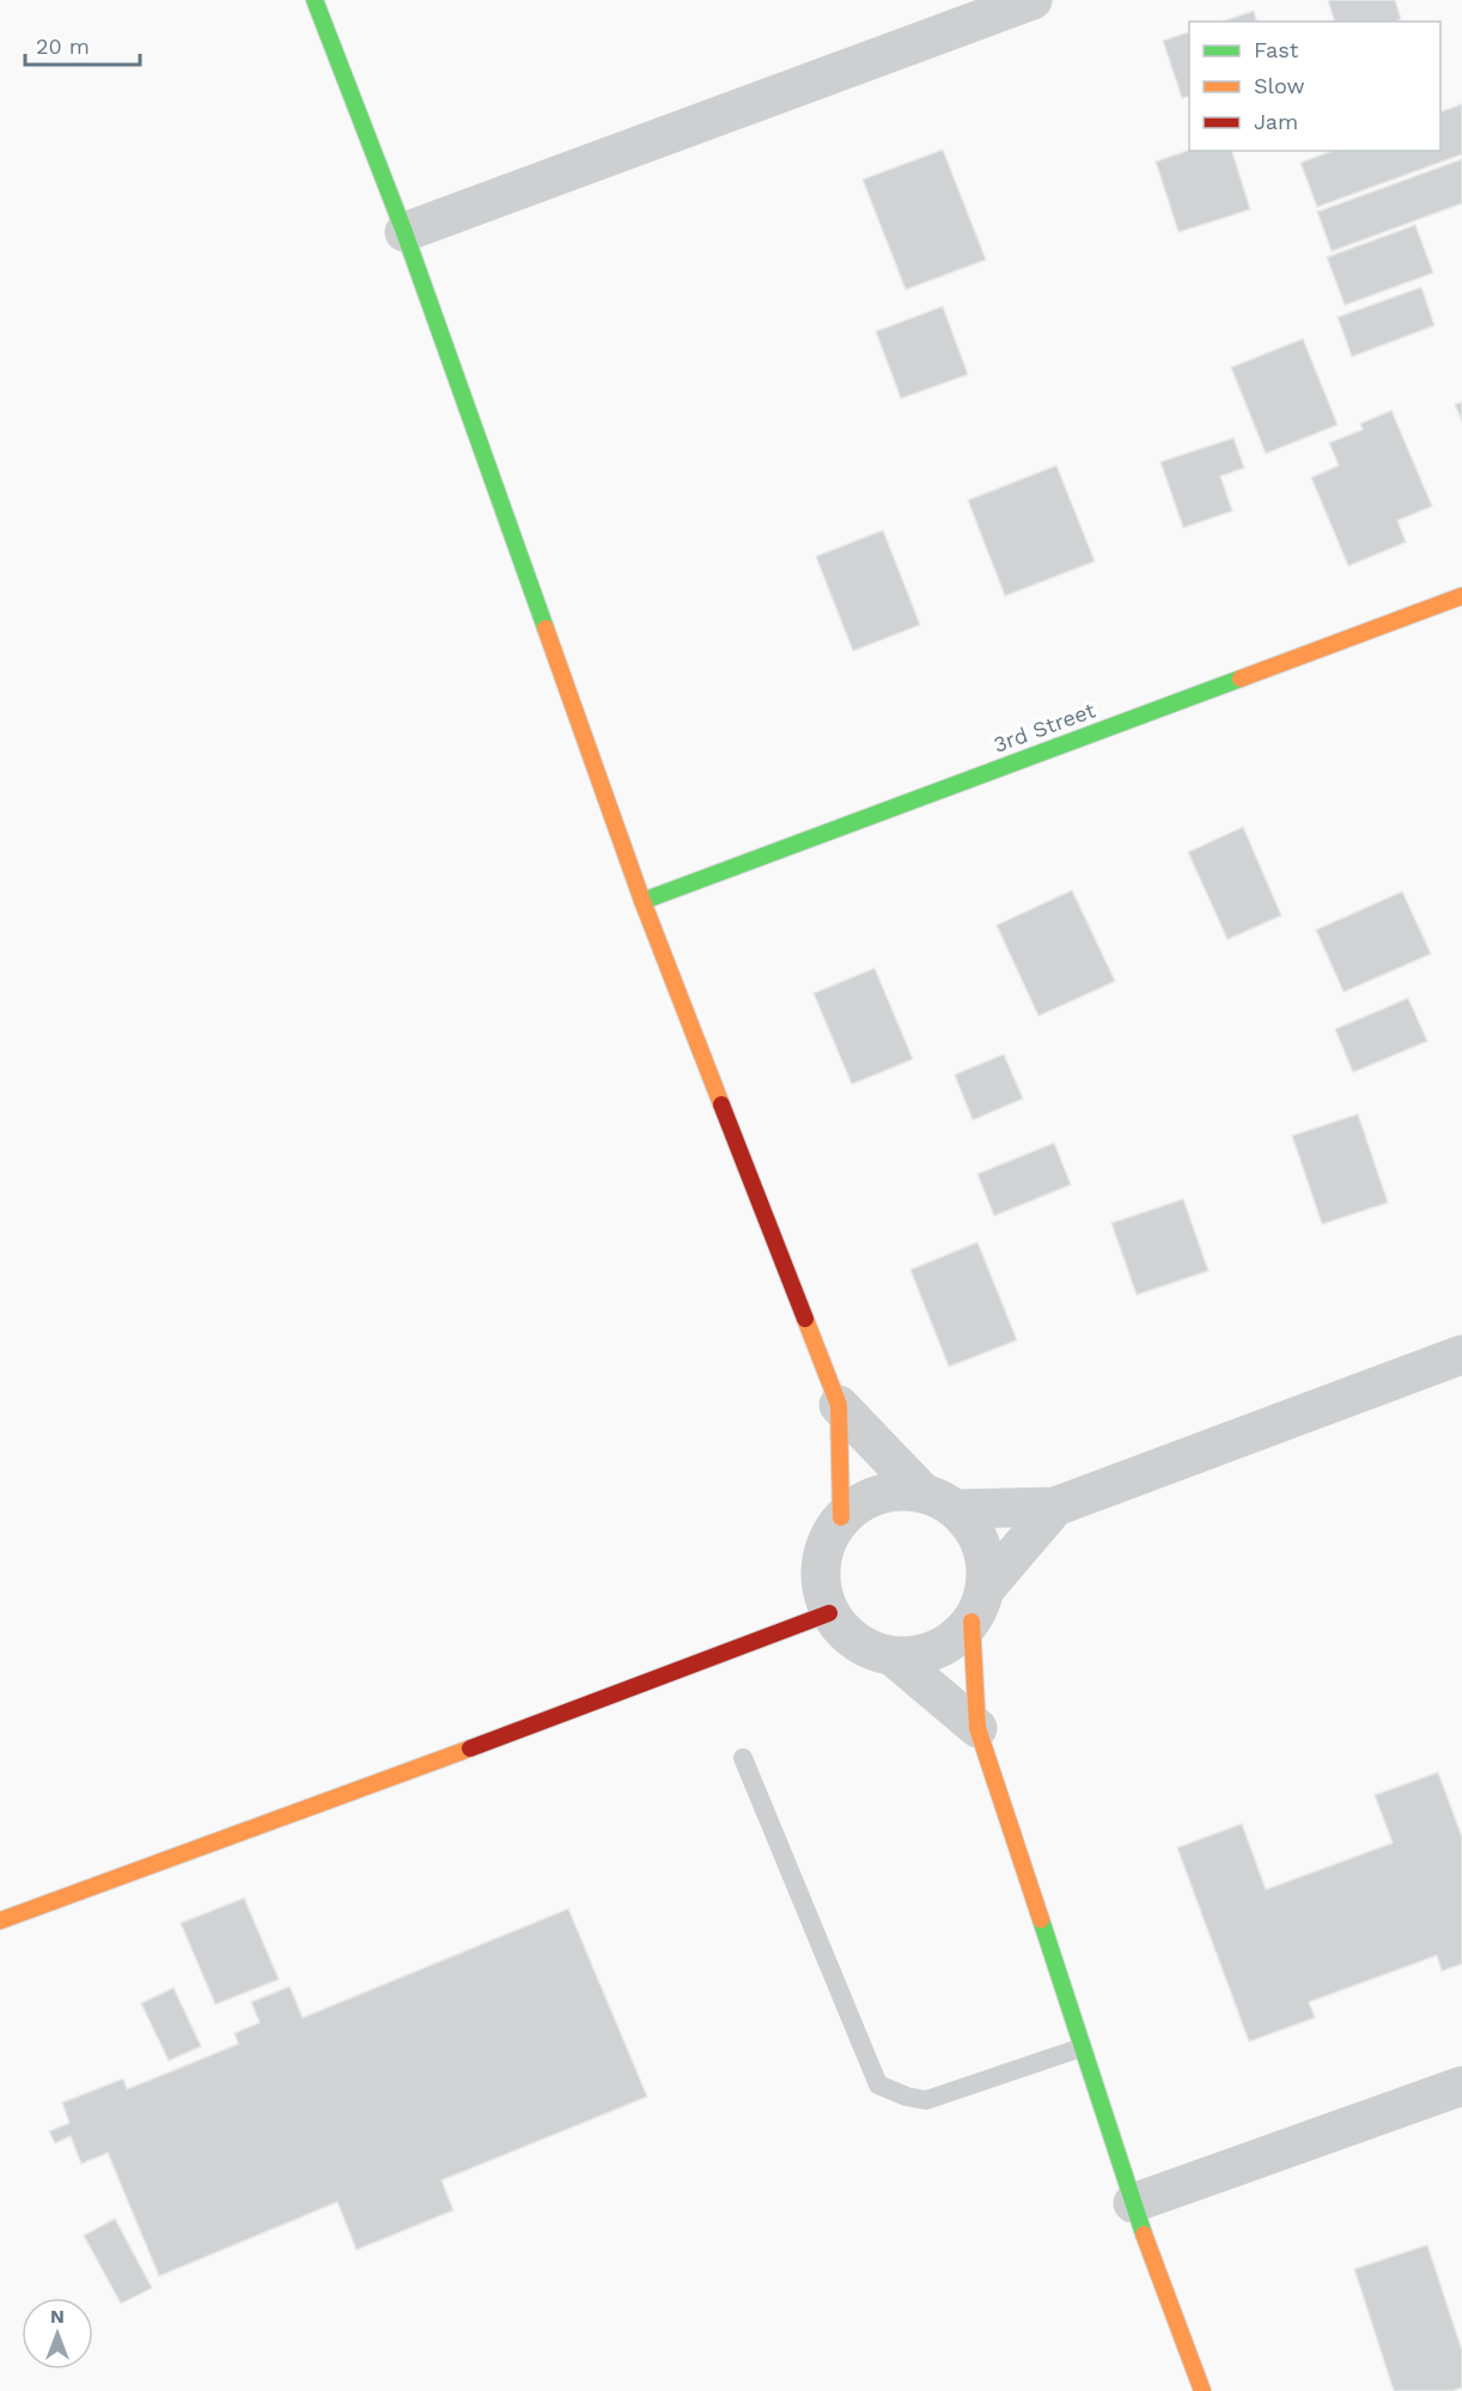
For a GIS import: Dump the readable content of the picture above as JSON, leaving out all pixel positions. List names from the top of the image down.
{
  "streets": {
    "street": ["3rd Street"]
  },
  "legend": ["Fast", "Slow", "Jam"],
  "scale_bar": "20 m",
  "north": "top"
}
